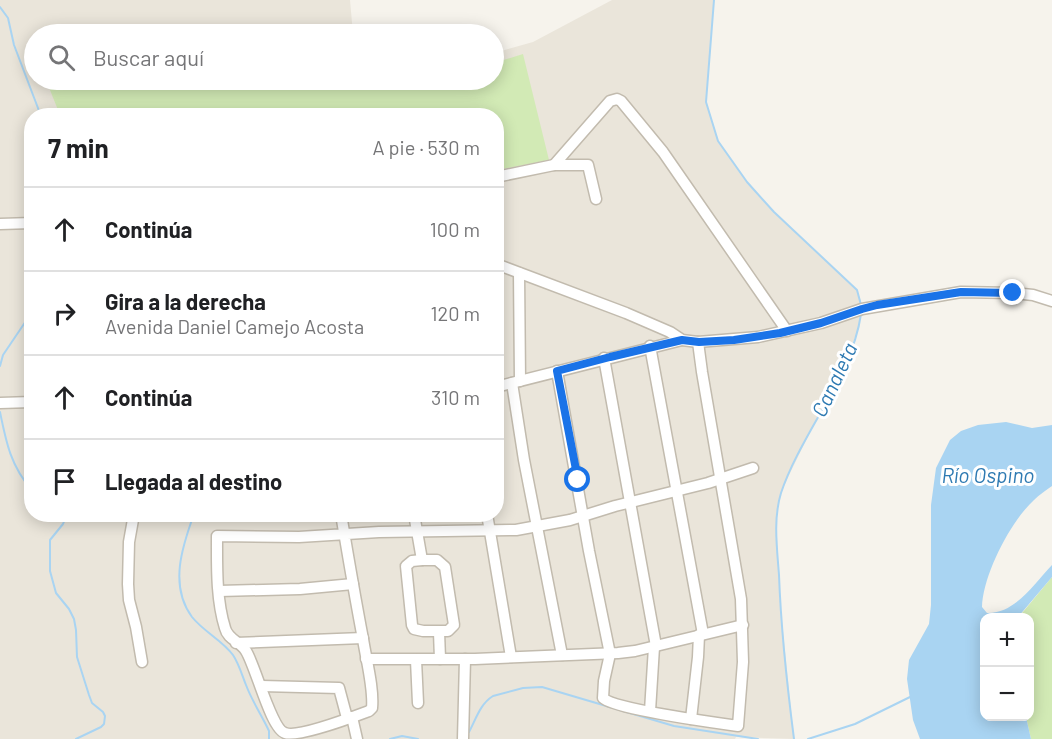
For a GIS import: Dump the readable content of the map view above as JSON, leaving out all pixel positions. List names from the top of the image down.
{
  "water": ["Canaleta", "Río Ospino"],
  "page": {
    "search": "Buscar aquí",
    "heading": ["7 min", "A pie · 530 m"],
    "list": [
      ["Continúa", "100 m"],
      ["Gira a la derecha", "Avenida Daniel Camejo Acosta", "120 m"],
      ["Continúa", "310 m"],
      "Llegada al destino"
    ],
    "map_buttons": ["+", "−"]
  }
}
